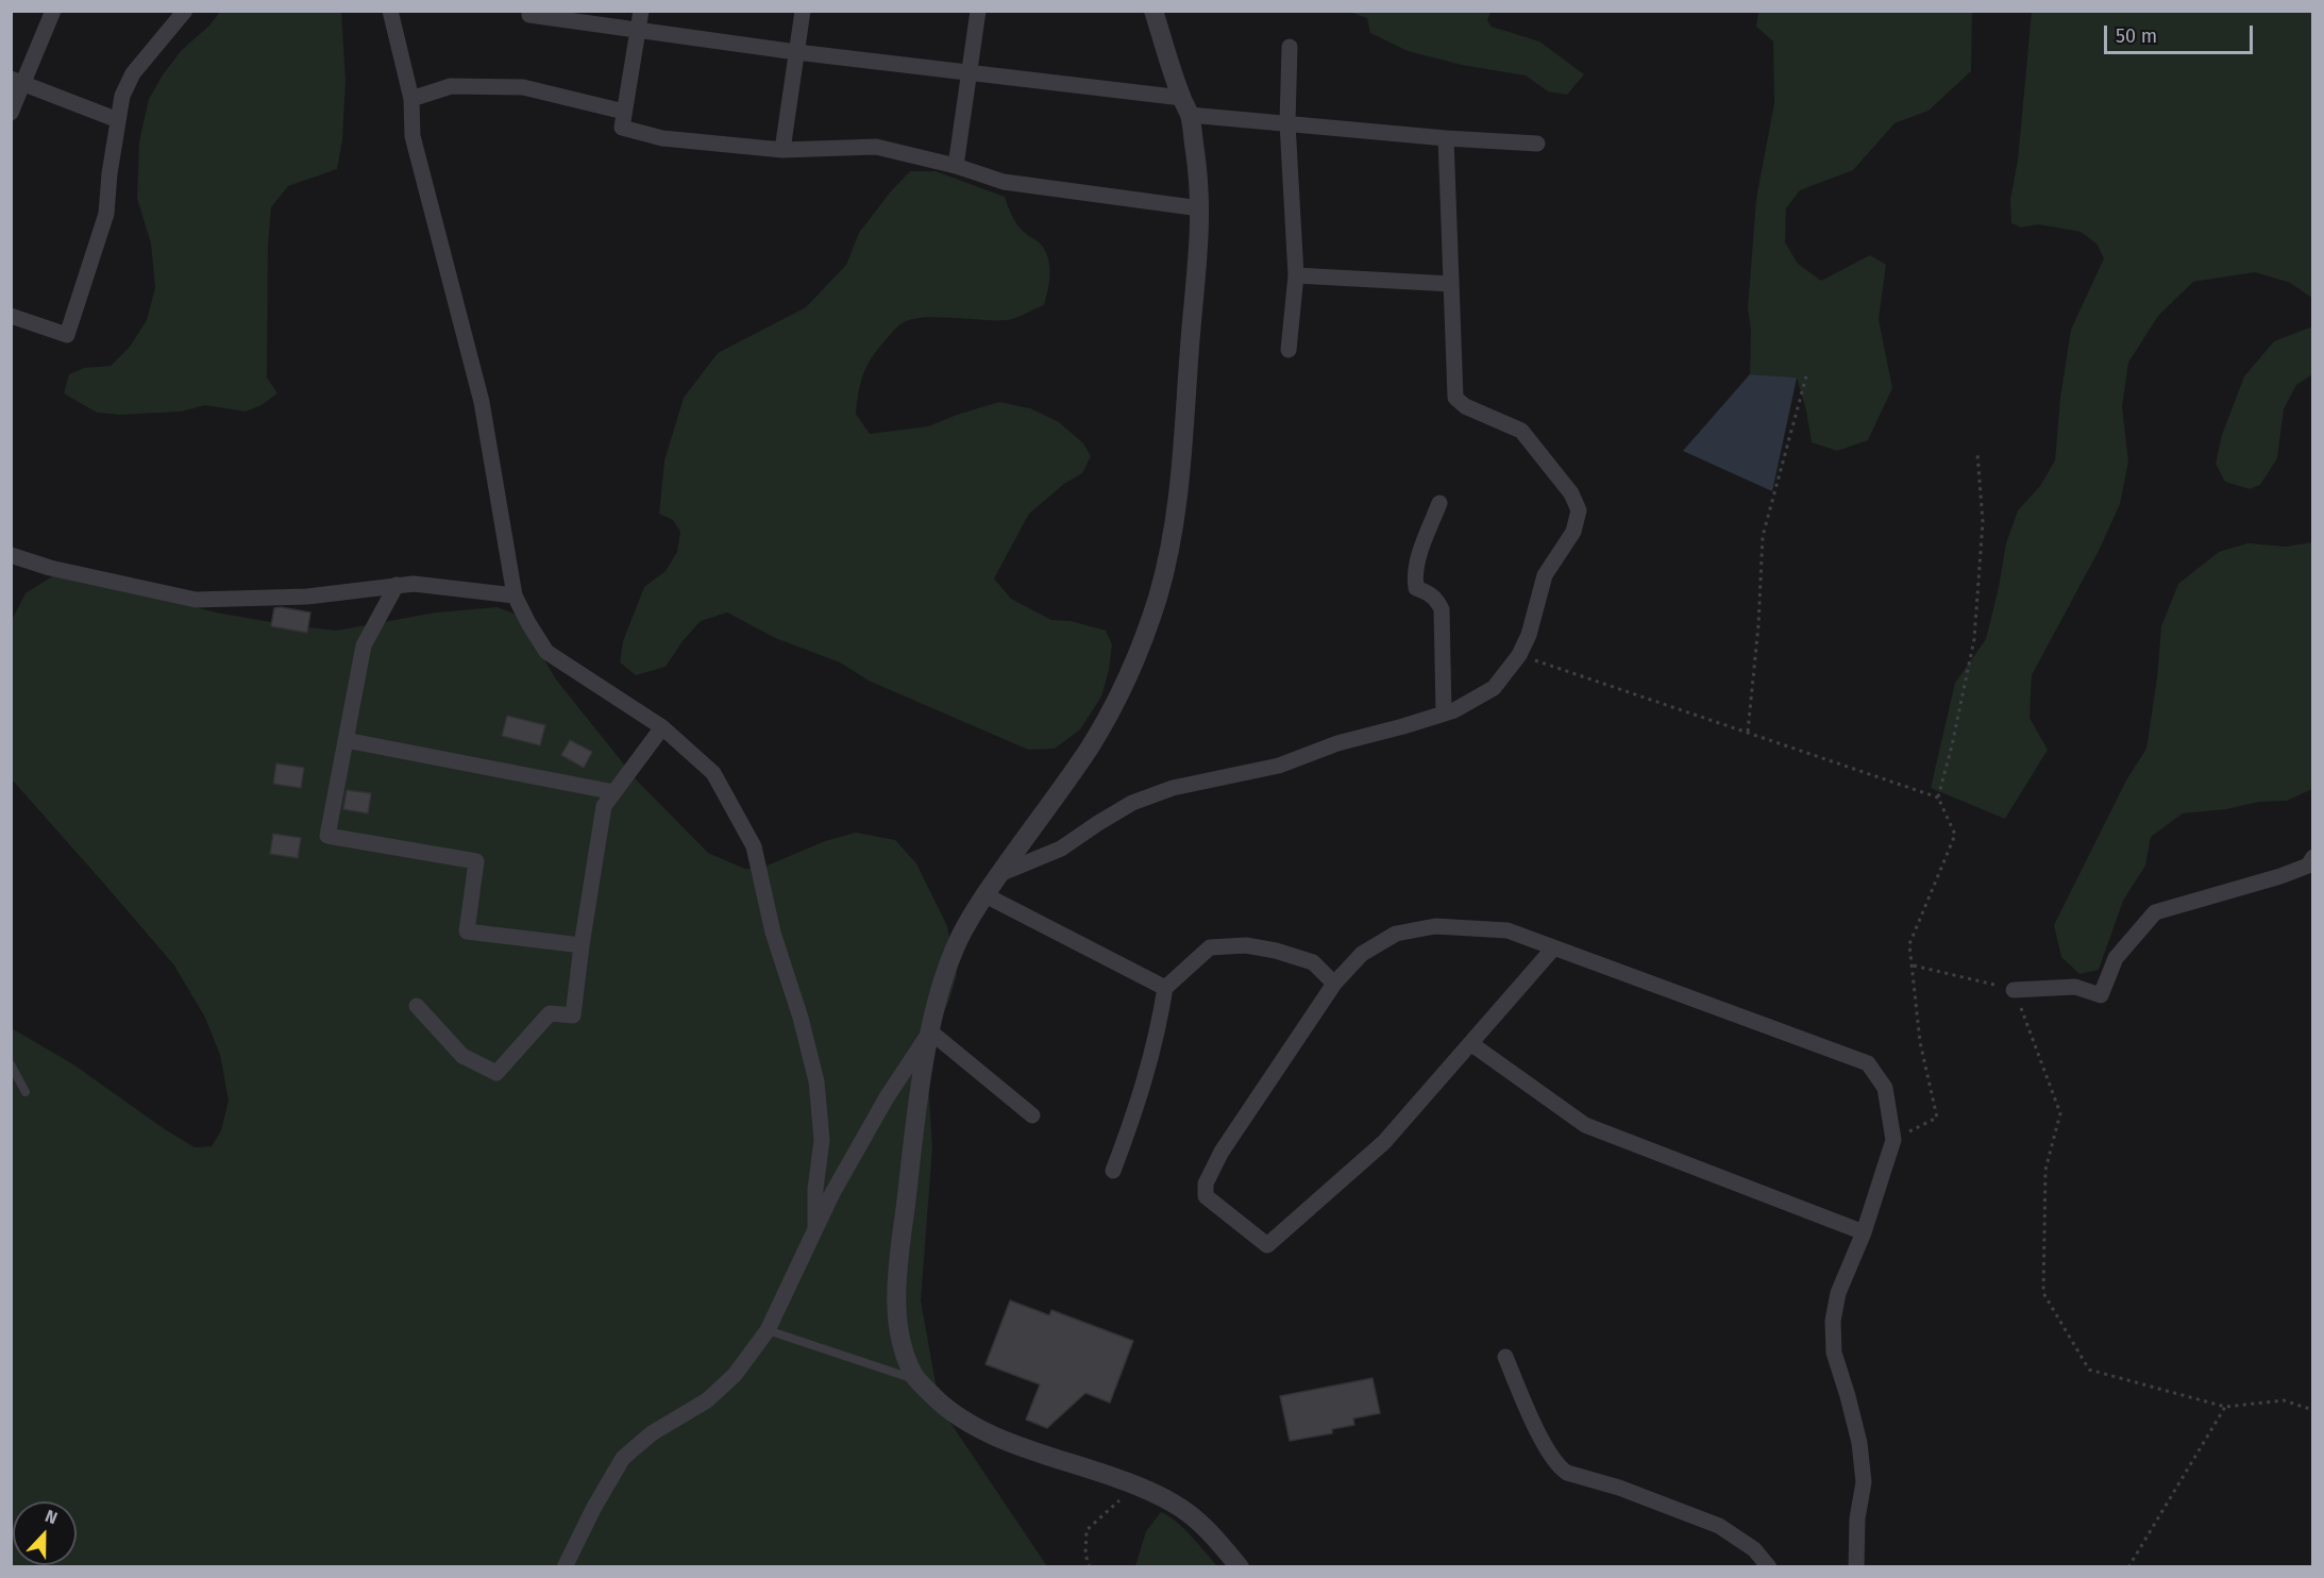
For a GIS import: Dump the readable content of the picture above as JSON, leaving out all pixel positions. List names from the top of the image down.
{
  "scale_bar": "50 m",
  "north": "top"
}
